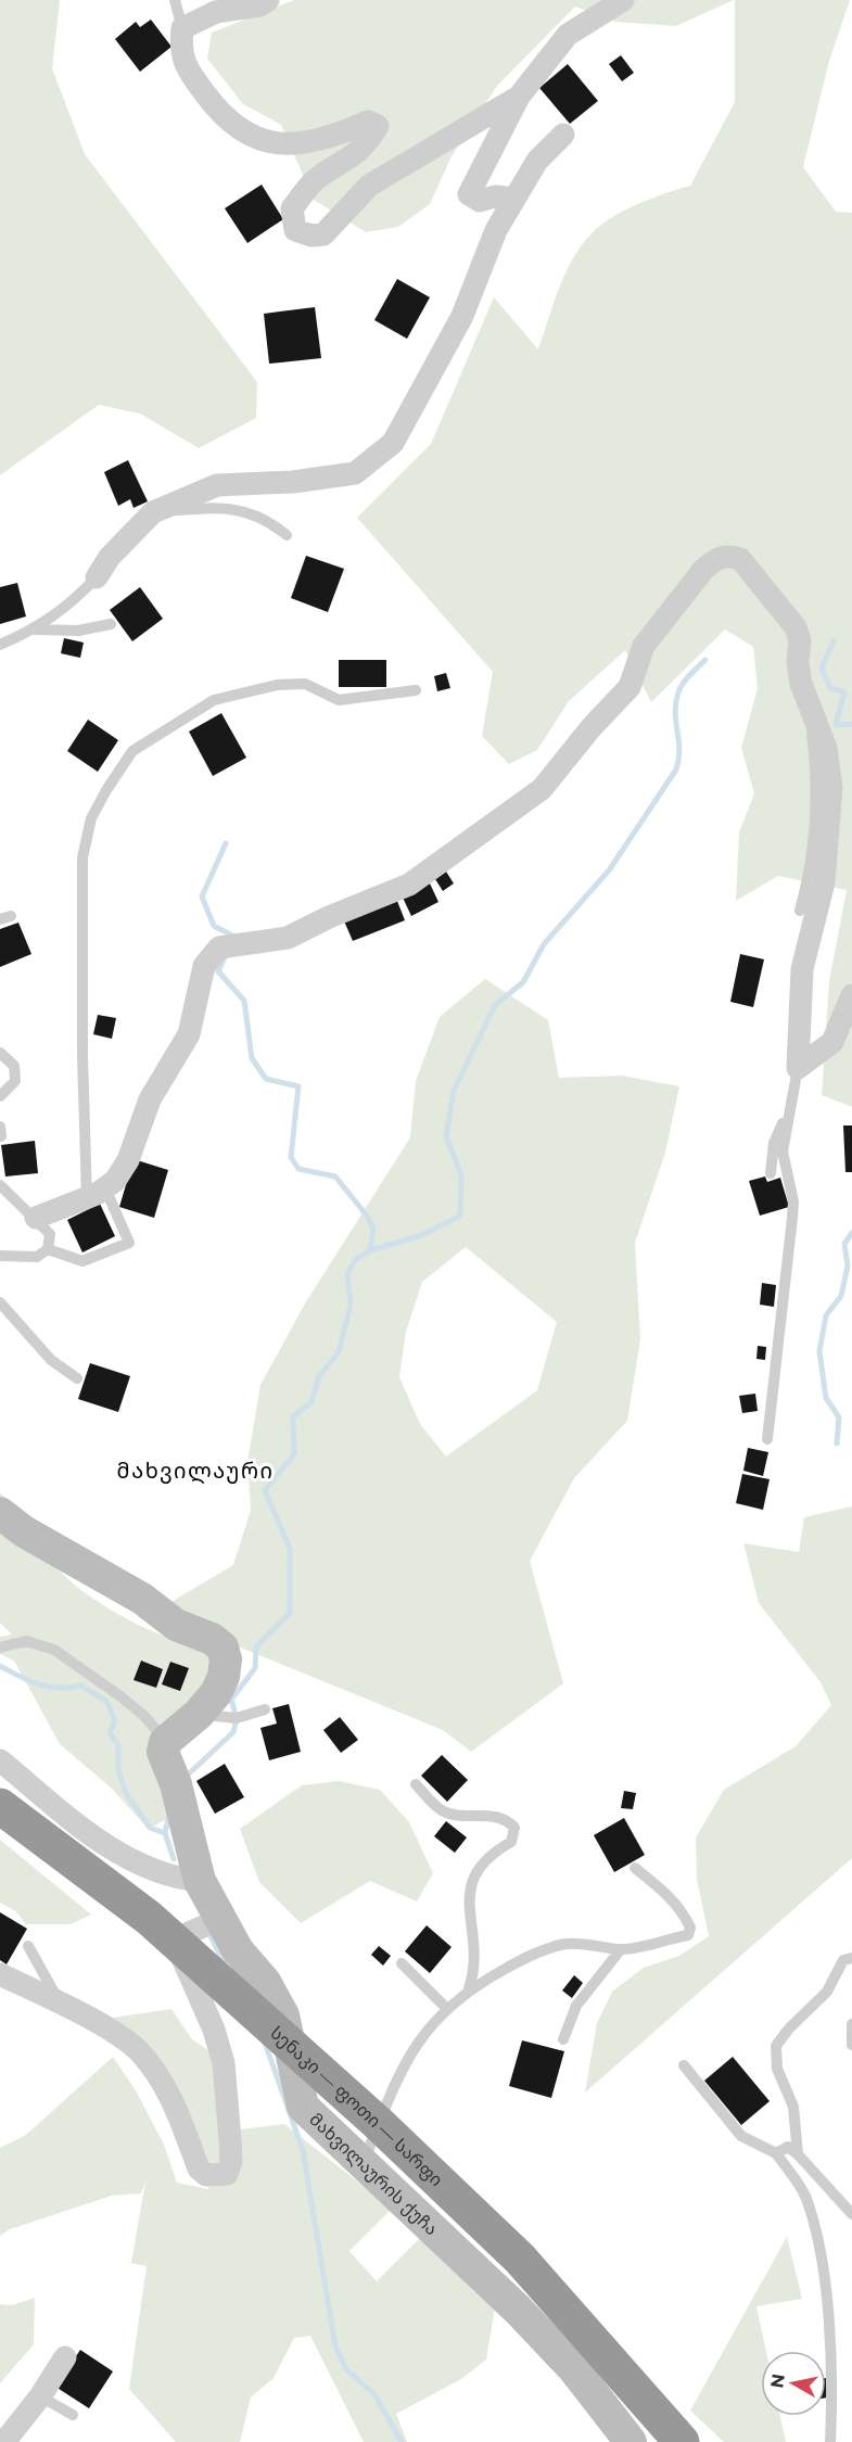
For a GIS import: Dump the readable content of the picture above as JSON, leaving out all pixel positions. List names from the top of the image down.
{
  "streets": {
    "highway": ["სენაკი — ფოთი — სარფი"],
    "street": ["მახვილაურის ქუჩა"]
  },
  "districts": ["მახვილაური"],
  "north": "left"
}
